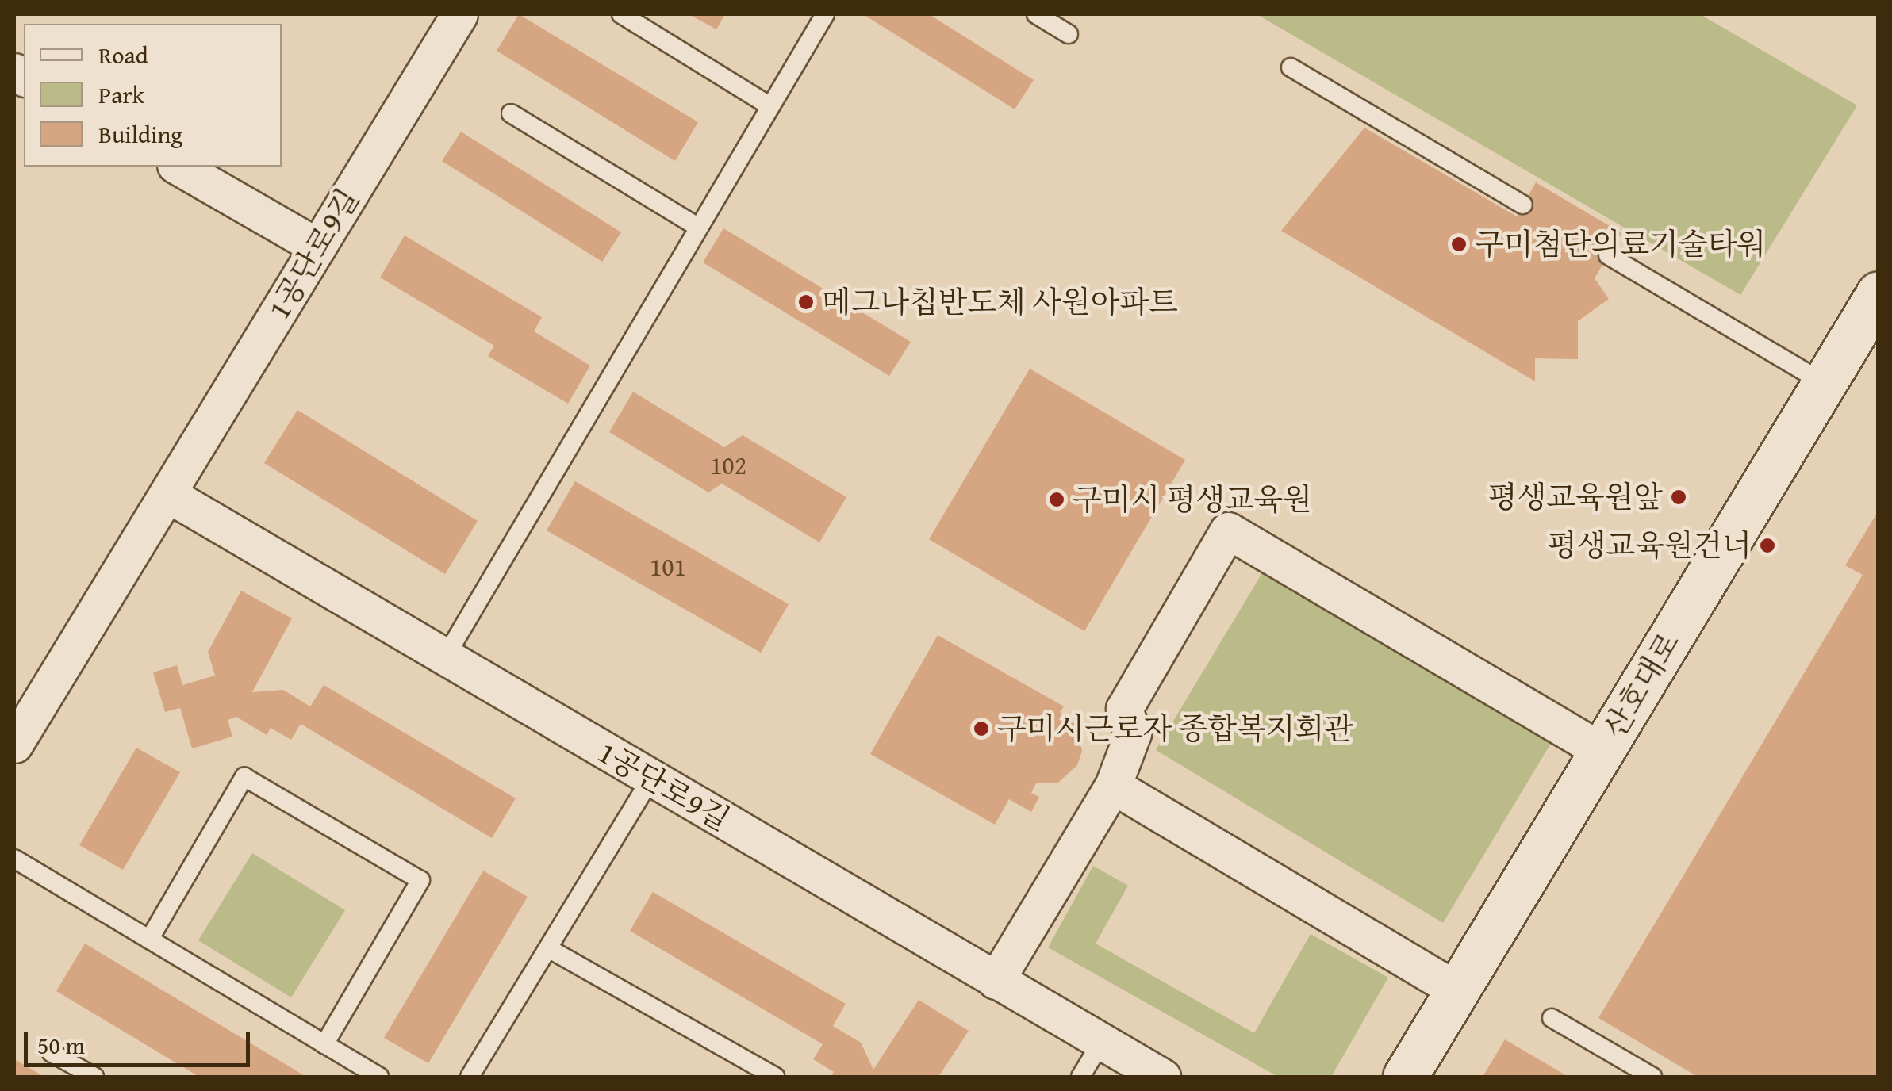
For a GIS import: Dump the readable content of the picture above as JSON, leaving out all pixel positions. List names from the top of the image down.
{
  "streets": {
    "street": ["1공단로9길", "산호대로"]
  },
  "places": [
    "구미첨단의료기술타워",
    "메그나칩반도체 사원아파트",
    "평생교육원앞",
    "구미시 평생교육원",
    "평생교육원건너",
    "구미시근로자 종합복지회관"
  ],
  "house_numbers": ["102", "101"],
  "legend": ["Road", "Park", "Building"],
  "scale_bar": "50 m"
}
